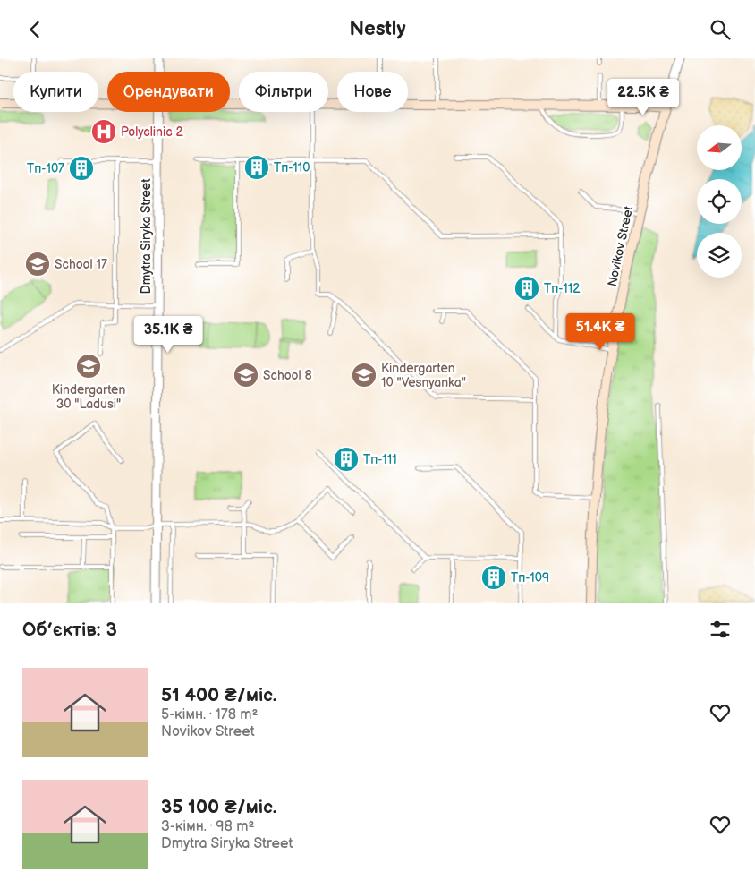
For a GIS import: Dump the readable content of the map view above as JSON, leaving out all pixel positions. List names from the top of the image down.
{
  "streets": {
    "main road": ["Novikov Street"],
    "street": ["Dmytra Siryka Street"]
  },
  "places": {
    "hospital": ["Polyclinic 2"],
    "building": [
      "Тп-110",
      "Тп-107",
      "Тп-112",
      "Тп-111",
      "Тп-109"
    ],
    "school or university": [
      "School 17",
      "Kindergarten 30 \"Ladusi\"",
      "School 8",
      "Kindergarten 10 \"Vesnyanka\""
    ]
  },
  "north": "left",
  "page": {
    "header": "Nestly",
    "chip": [
      "Купити",
      "Орендувати",
      "Фільтри",
      "Нове"
    ],
    "price": ["22.5K ₴", "51.4K ₴", "35.1K ₴"],
    "heading": "Об’єктів: 3",
    "list": [
      {
        "name": "51 400 ₴/міс.",
        "note": "5-кімн. · 178 m² · Novikov Street"
      },
      {
        "name": "35 100 ₴/міс.",
        "note": "3-кімн. · 98 m² · Dmytra Siryka Street"
      }
    ]
  }
}
